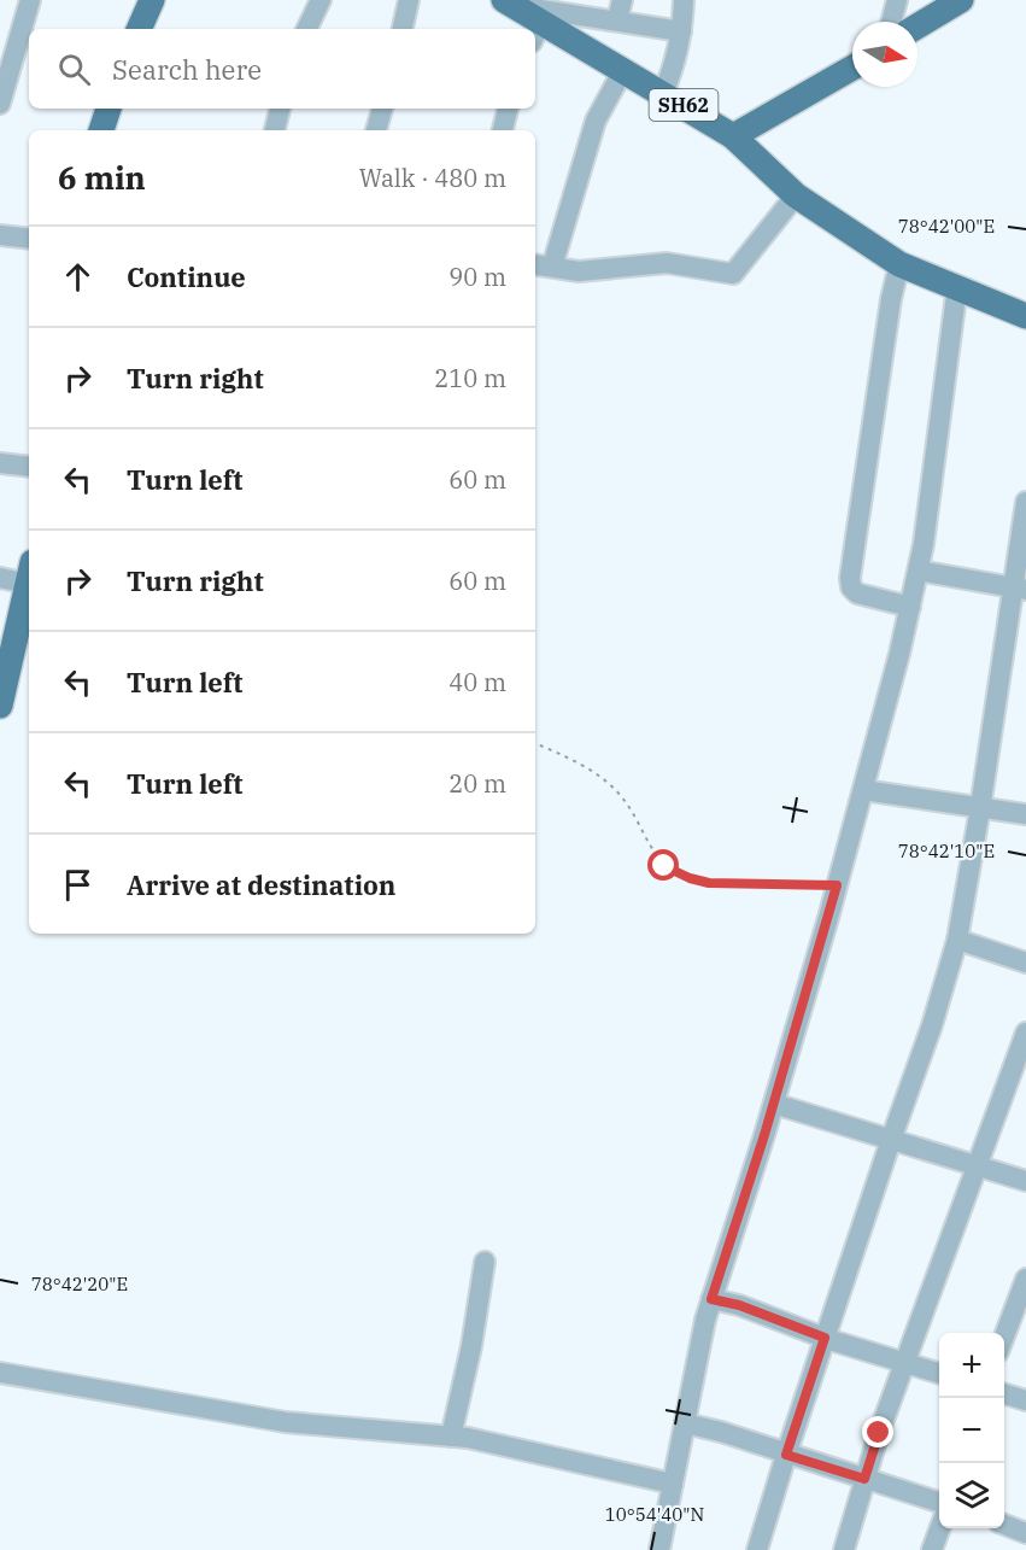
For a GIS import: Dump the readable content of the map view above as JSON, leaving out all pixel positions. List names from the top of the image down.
{
  "streets": {
    "main road": ["SH62"]
  },
  "north": "right",
  "page": {
    "search": "Search here",
    "heading": ["6 min", "Walk · 480 m"],
    "list": [
      ["Continue", "90 m"],
      ["Turn right", "210 m"],
      ["Turn left", "60 m"],
      ["Turn right", "60 m"],
      ["Turn left", "40 m"],
      ["Turn left", "20 m"],
      "Arrive at destination"
    ],
    "map_buttons": ["+", "−"]
  },
  "coordinates": [
    "78°42'00\"E",
    "78°42'10\"E",
    "78°42'20\"E",
    "10°54'40\"N"
  ]
}
